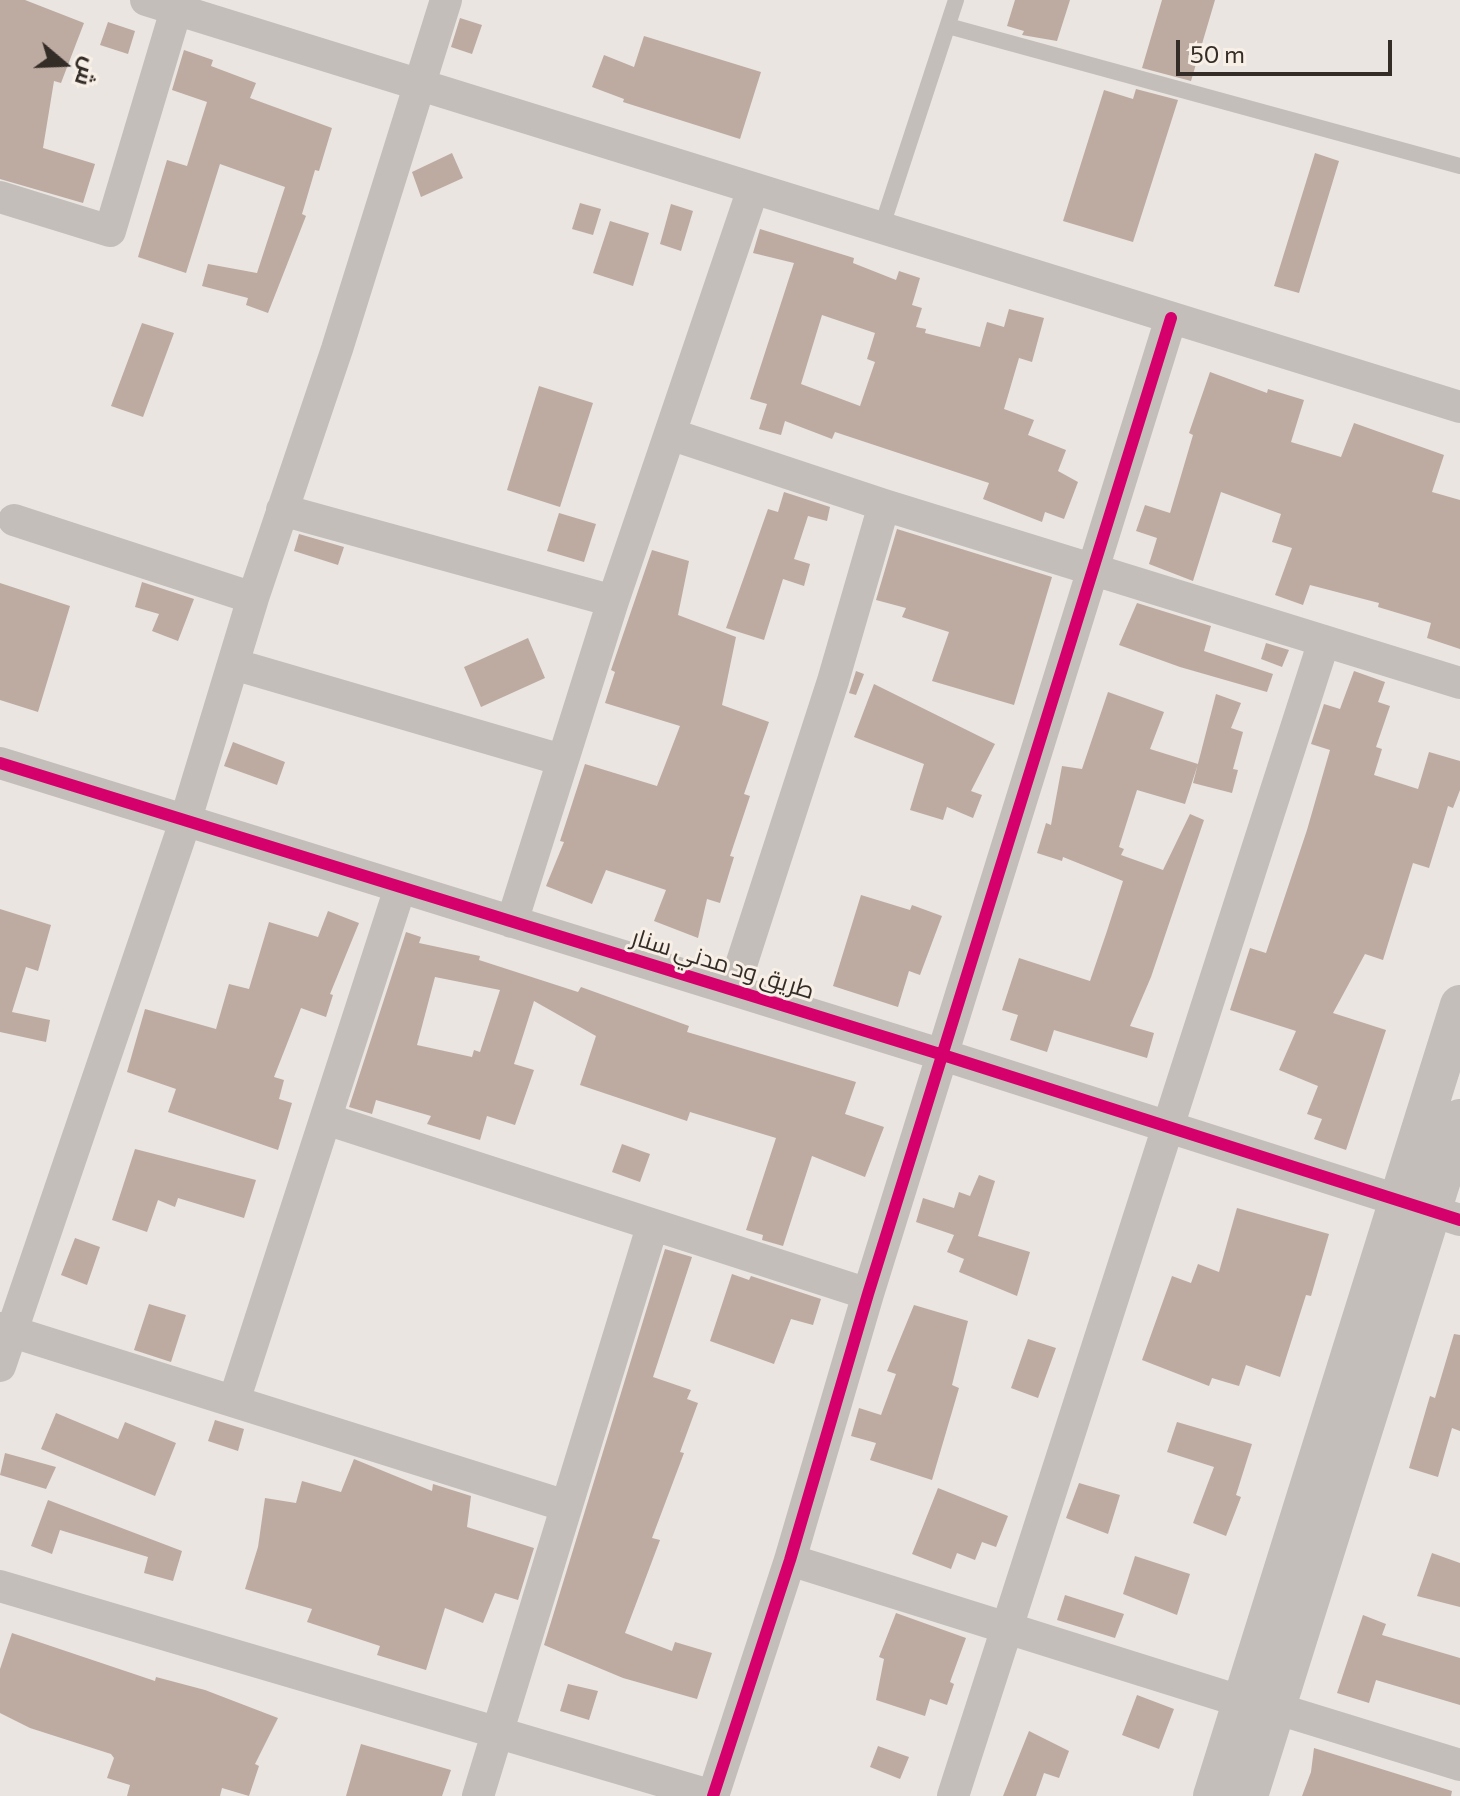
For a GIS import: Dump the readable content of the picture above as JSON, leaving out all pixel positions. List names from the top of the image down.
{
  "streets": {
    "street": ["طريق ود مدني سنار"]
  },
  "scale_bar": "50 m",
  "north": "right"
}
